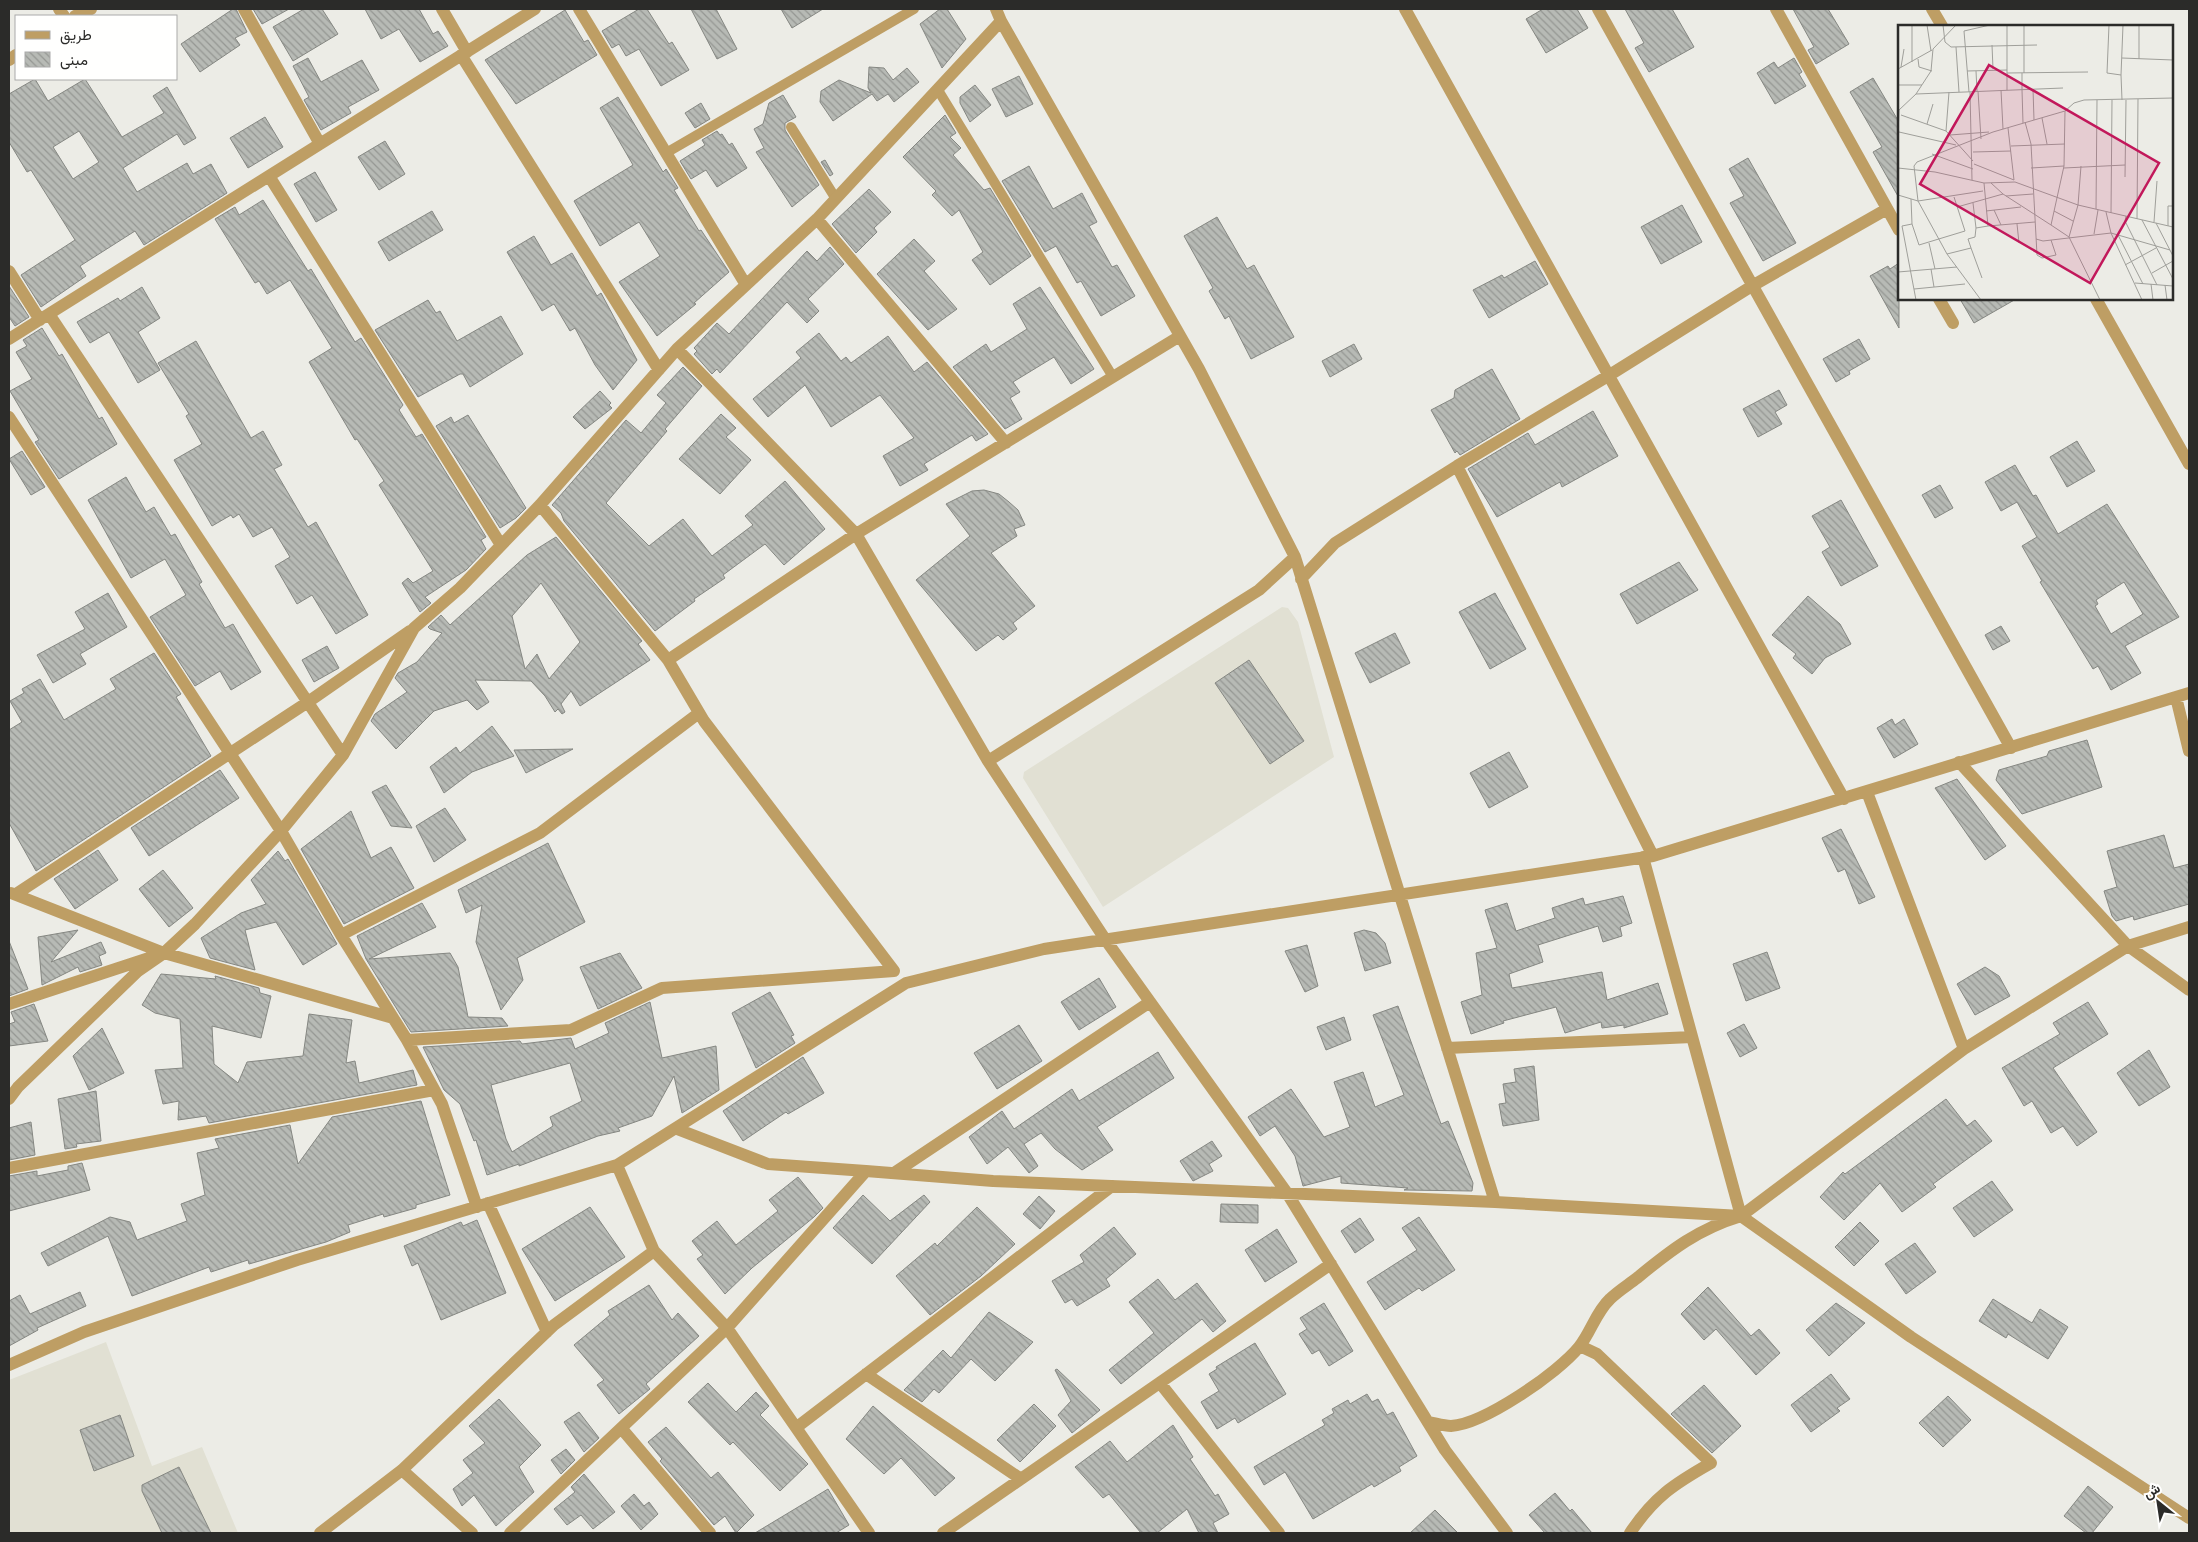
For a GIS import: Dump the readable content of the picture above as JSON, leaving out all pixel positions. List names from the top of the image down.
{
  "legend": ["طريق", "مبنى"],
  "north": "top left"
}
